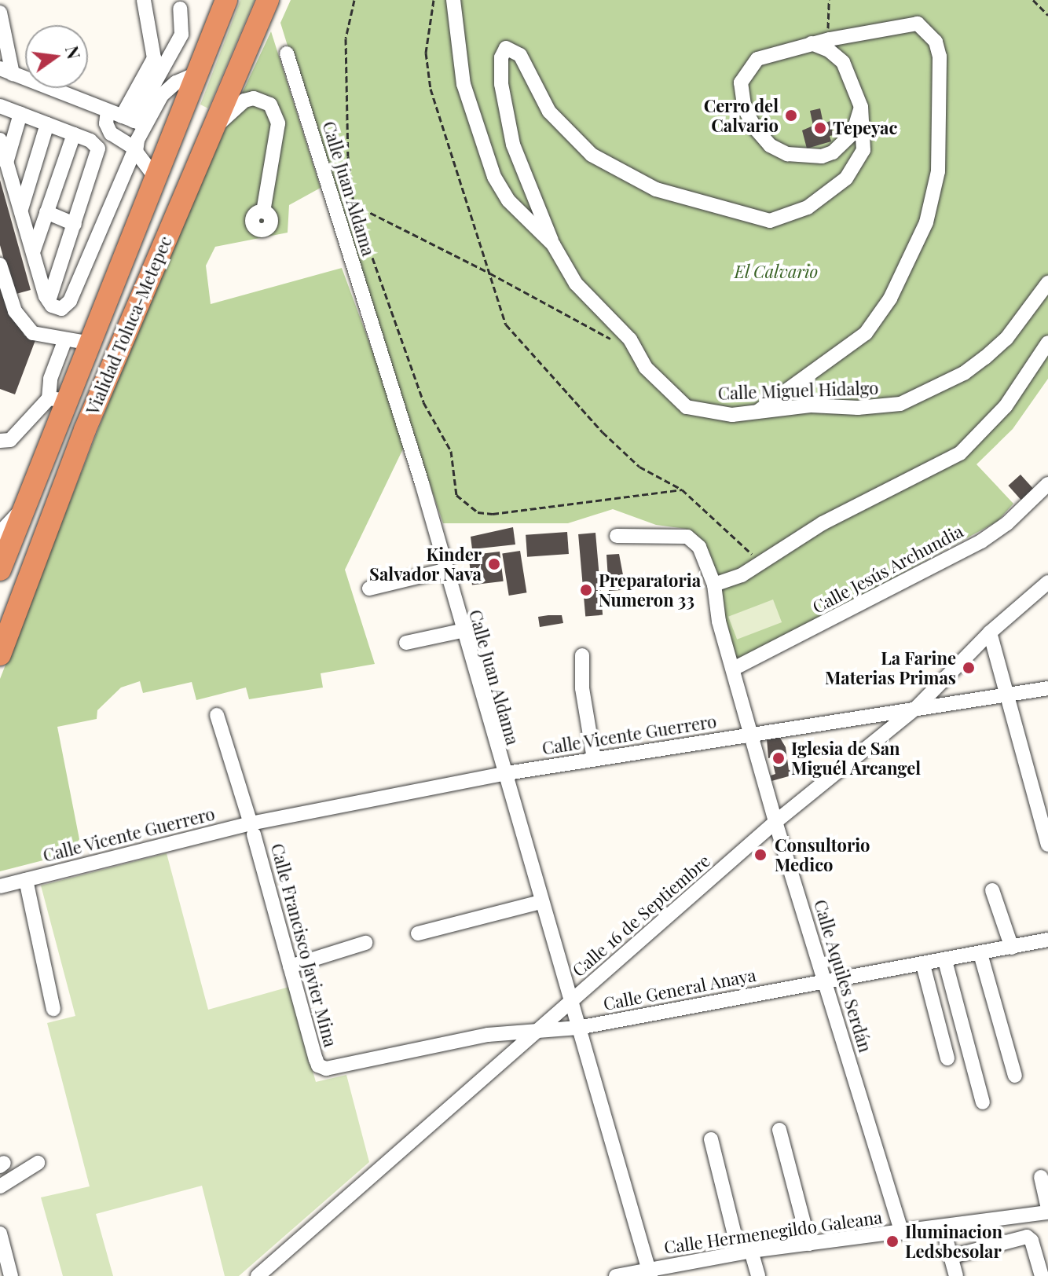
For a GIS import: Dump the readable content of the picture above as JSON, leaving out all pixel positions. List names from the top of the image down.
{
  "streets": {
    "highway": ["Vialidad Toluca-Metepec"],
    "street": [
      "Calle Juan Aldama",
      "Calle Miguel Hidalgo",
      "Calle Jesús Archundia",
      "Calle Vicente Guerrero",
      "Calle 16 de Septiembre",
      "Calle Francisco Javier Mina",
      "Calle Aquiles Serdán",
      "Calle General Anaya",
      "Calle Hermenegildo Galeana"
    ]
  },
  "crossings": [
    ["Calle Juan Aldama", "Calle Vicente Guerrero"],
    ["Calle Juan Aldama", "Calle 16 de Septiembre"],
    ["Calle Juan Aldama", "Calle General Anaya"],
    ["Calle Juan Aldama", "Calle Hermenegildo Galeana"],
    ["Calle Jesús Archundia", "Calle Aquiles Serdán"],
    ["Calle Vicente Guerrero", "Calle 16 de Septiembre"],
    ["Calle Vicente Guerrero", "Calle Francisco Javier Mina"],
    ["Calle Vicente Guerrero", "Calle Aquiles Serdán"],
    ["Calle 16 de Septiembre", "Calle Aquiles Serdán"],
    ["Calle 16 de Septiembre", "Calle General Anaya"],
    ["Calle Francisco Javier Mina", "Calle General Anaya"],
    ["Calle Aquiles Serdán", "Calle General Anaya"],
    ["Calle Aquiles Serdán", "Calle Hermenegildo Galeana"]
  ],
  "parks": ["El Calvario"],
  "places": [
    "Cerro del Calvario",
    "Tepeyac",
    "Kinder Salvador Nava",
    "Preparatoria Numeron 33",
    "La Farine Materias Primas",
    "Iglesia de San Miguél Arcangel",
    "Consultorio Medico",
    "Iluminacion Ledsbesolar"
  ],
  "north": "right"
}
